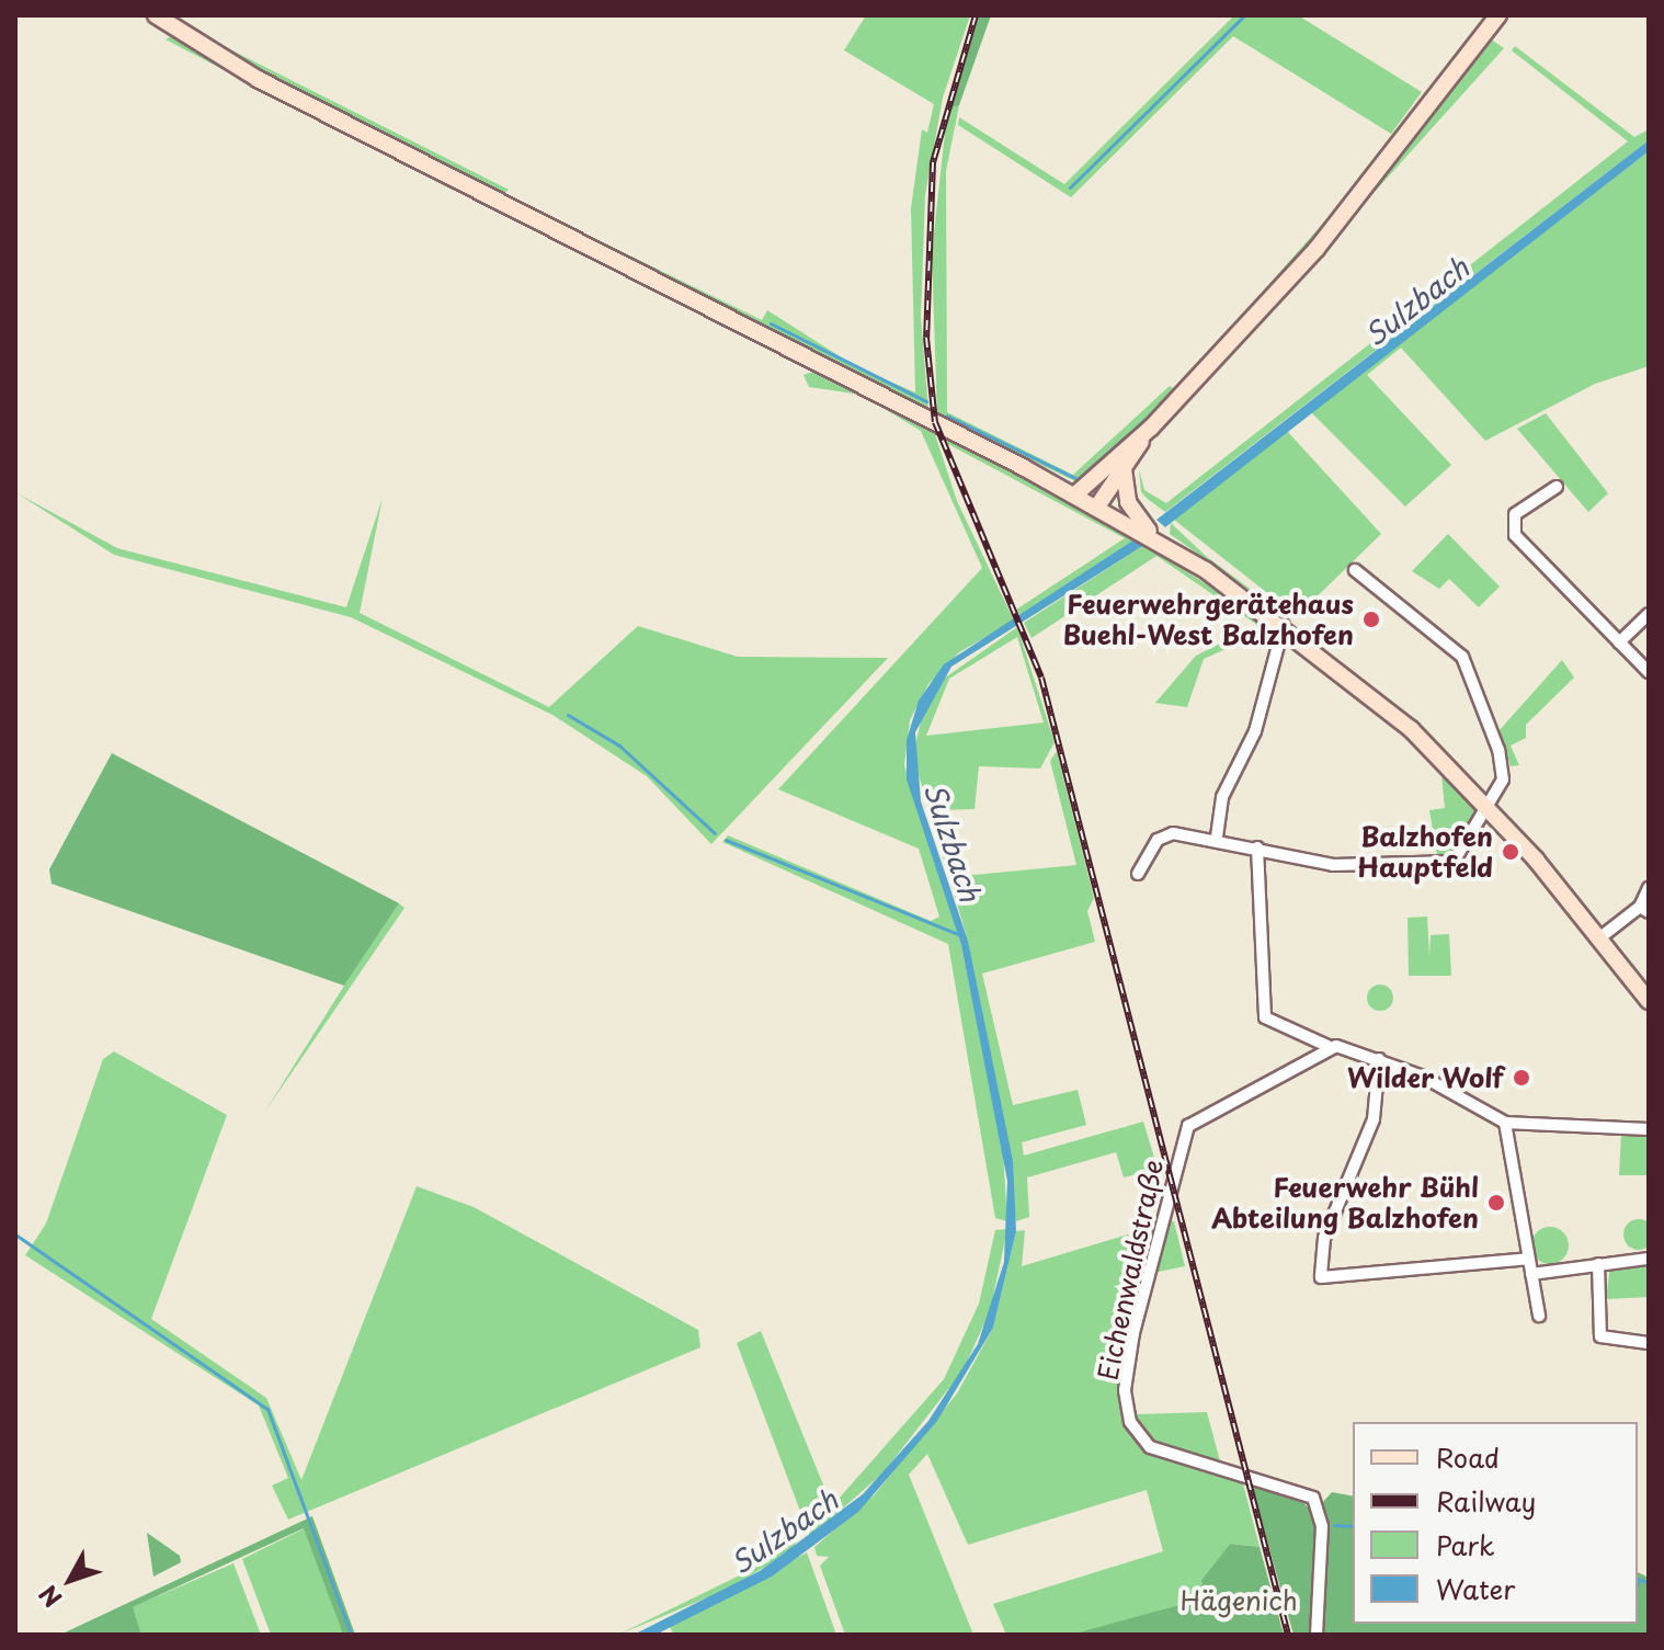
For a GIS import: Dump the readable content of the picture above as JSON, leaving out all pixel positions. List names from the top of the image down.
{
  "streets": {
    "street": ["Eichenwaldstraße"]
  },
  "water": ["Sulzbach"],
  "parks": ["Hägenich"],
  "places": [
    "Feuerwehrgerätehaus Buehl-West Balzhofen",
    "Balzhofen Hauptfeld",
    "Wilder Wolf",
    "Feuerwehr Bühl Abteilung Balzhofen"
  ],
  "legend": [
    "Road",
    "Railway",
    "Park",
    "Water"
  ],
  "north": "bottom left"
}
